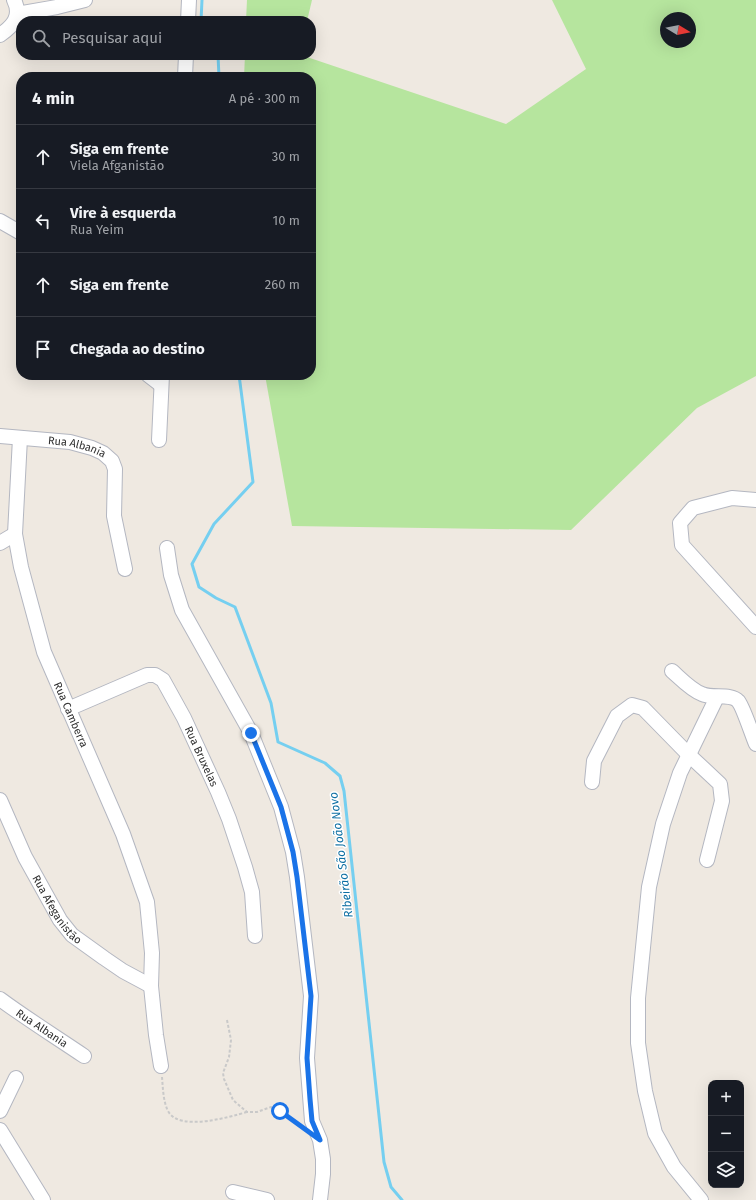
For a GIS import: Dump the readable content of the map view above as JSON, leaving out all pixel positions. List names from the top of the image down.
{
  "streets": {
    "street": [
      "Rua Albania",
      "Rua Camberra",
      "Rua Bruxelas",
      "Rua Afeganistão"
    ]
  },
  "crossings": [
    ["Rua Albania", "Rua Camberra"],
    ["Rua Camberra", "Rua Bruxelas"],
    ["Rua Camberra", "Rua Afeganistão"]
  ],
  "water": ["Ribeirão São João Novo"],
  "north": "right",
  "page": {
    "search": "Pesquisar aqui",
    "heading": ["4 min", "A pé · 300 m"],
    "list": [
      ["Siga em frente", "Viela Afganistão", "30 m"],
      ["Vire à esquerda", "Rua Yeim", "10 m"],
      ["Siga em frente", "260 m"],
      "Chegada ao destino"
    ],
    "map_buttons": ["+", "−"]
  }
}
